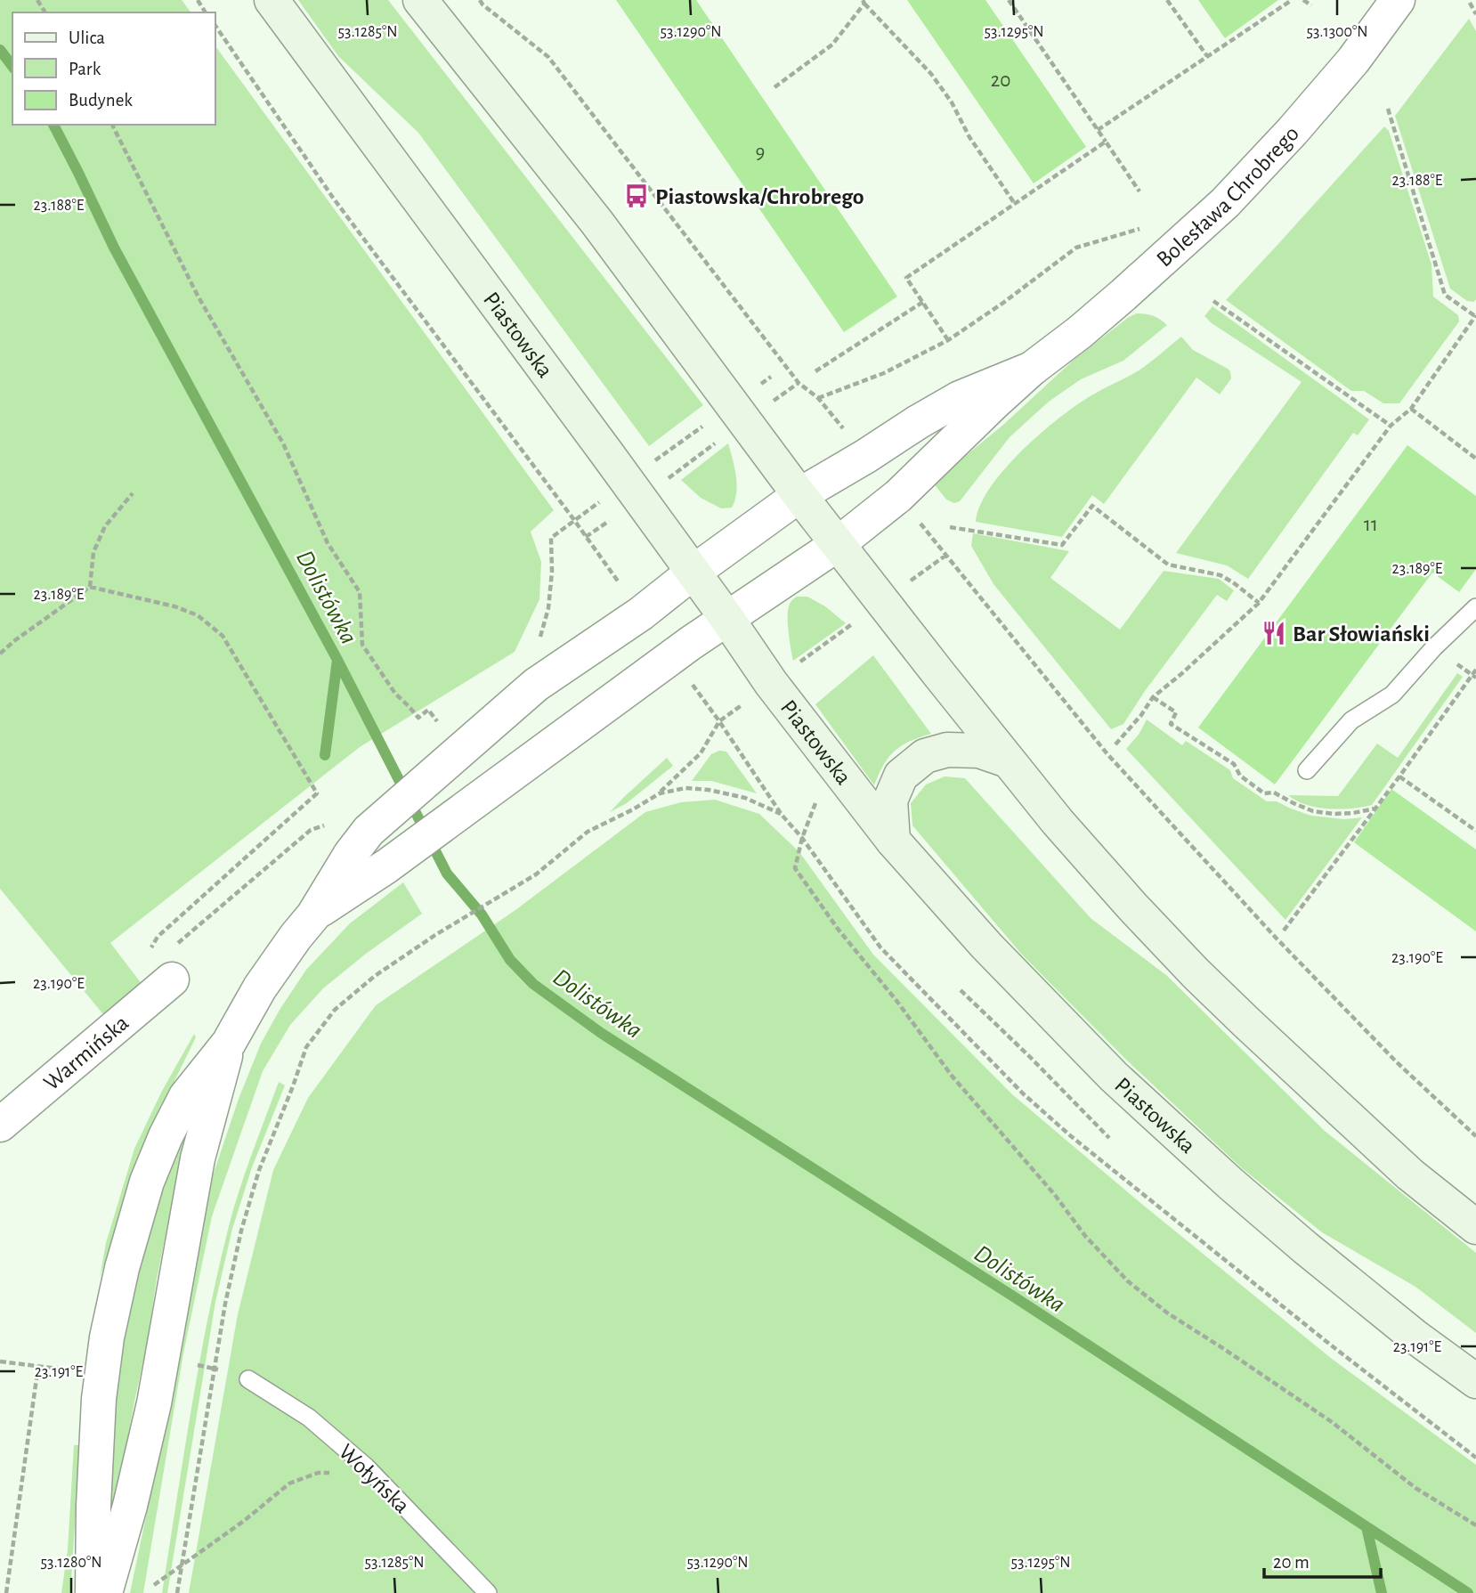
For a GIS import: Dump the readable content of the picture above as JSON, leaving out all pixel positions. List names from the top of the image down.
{
  "streets": {
    "main road": ["Piastowska"],
    "street": ["Bolesława Chrobrego", "Warmińska"],
    "lane": ["Wołyńska"]
  },
  "crossings": [
    ["Bolesława Chrobrego", "Piastowska"]
  ],
  "water": ["Dolistówka"],
  "places": {
    "bus stop": ["Piastowska/Chrobrego"],
    "restaurant": ["Bar Słowiański"]
  },
  "house_numbers": ["20", "9", "11"],
  "legend": ["Ulica", "Park", "Budynek"],
  "scale_bar": "20 m",
  "coordinates": [
    "53.1285°N",
    "53.1290°N",
    "53.1295°N",
    "53.1300°N",
    "23.188°E",
    "23.189°E",
    "23.190°E",
    "23.191°E",
    "53.1280°N"
  ]
}
